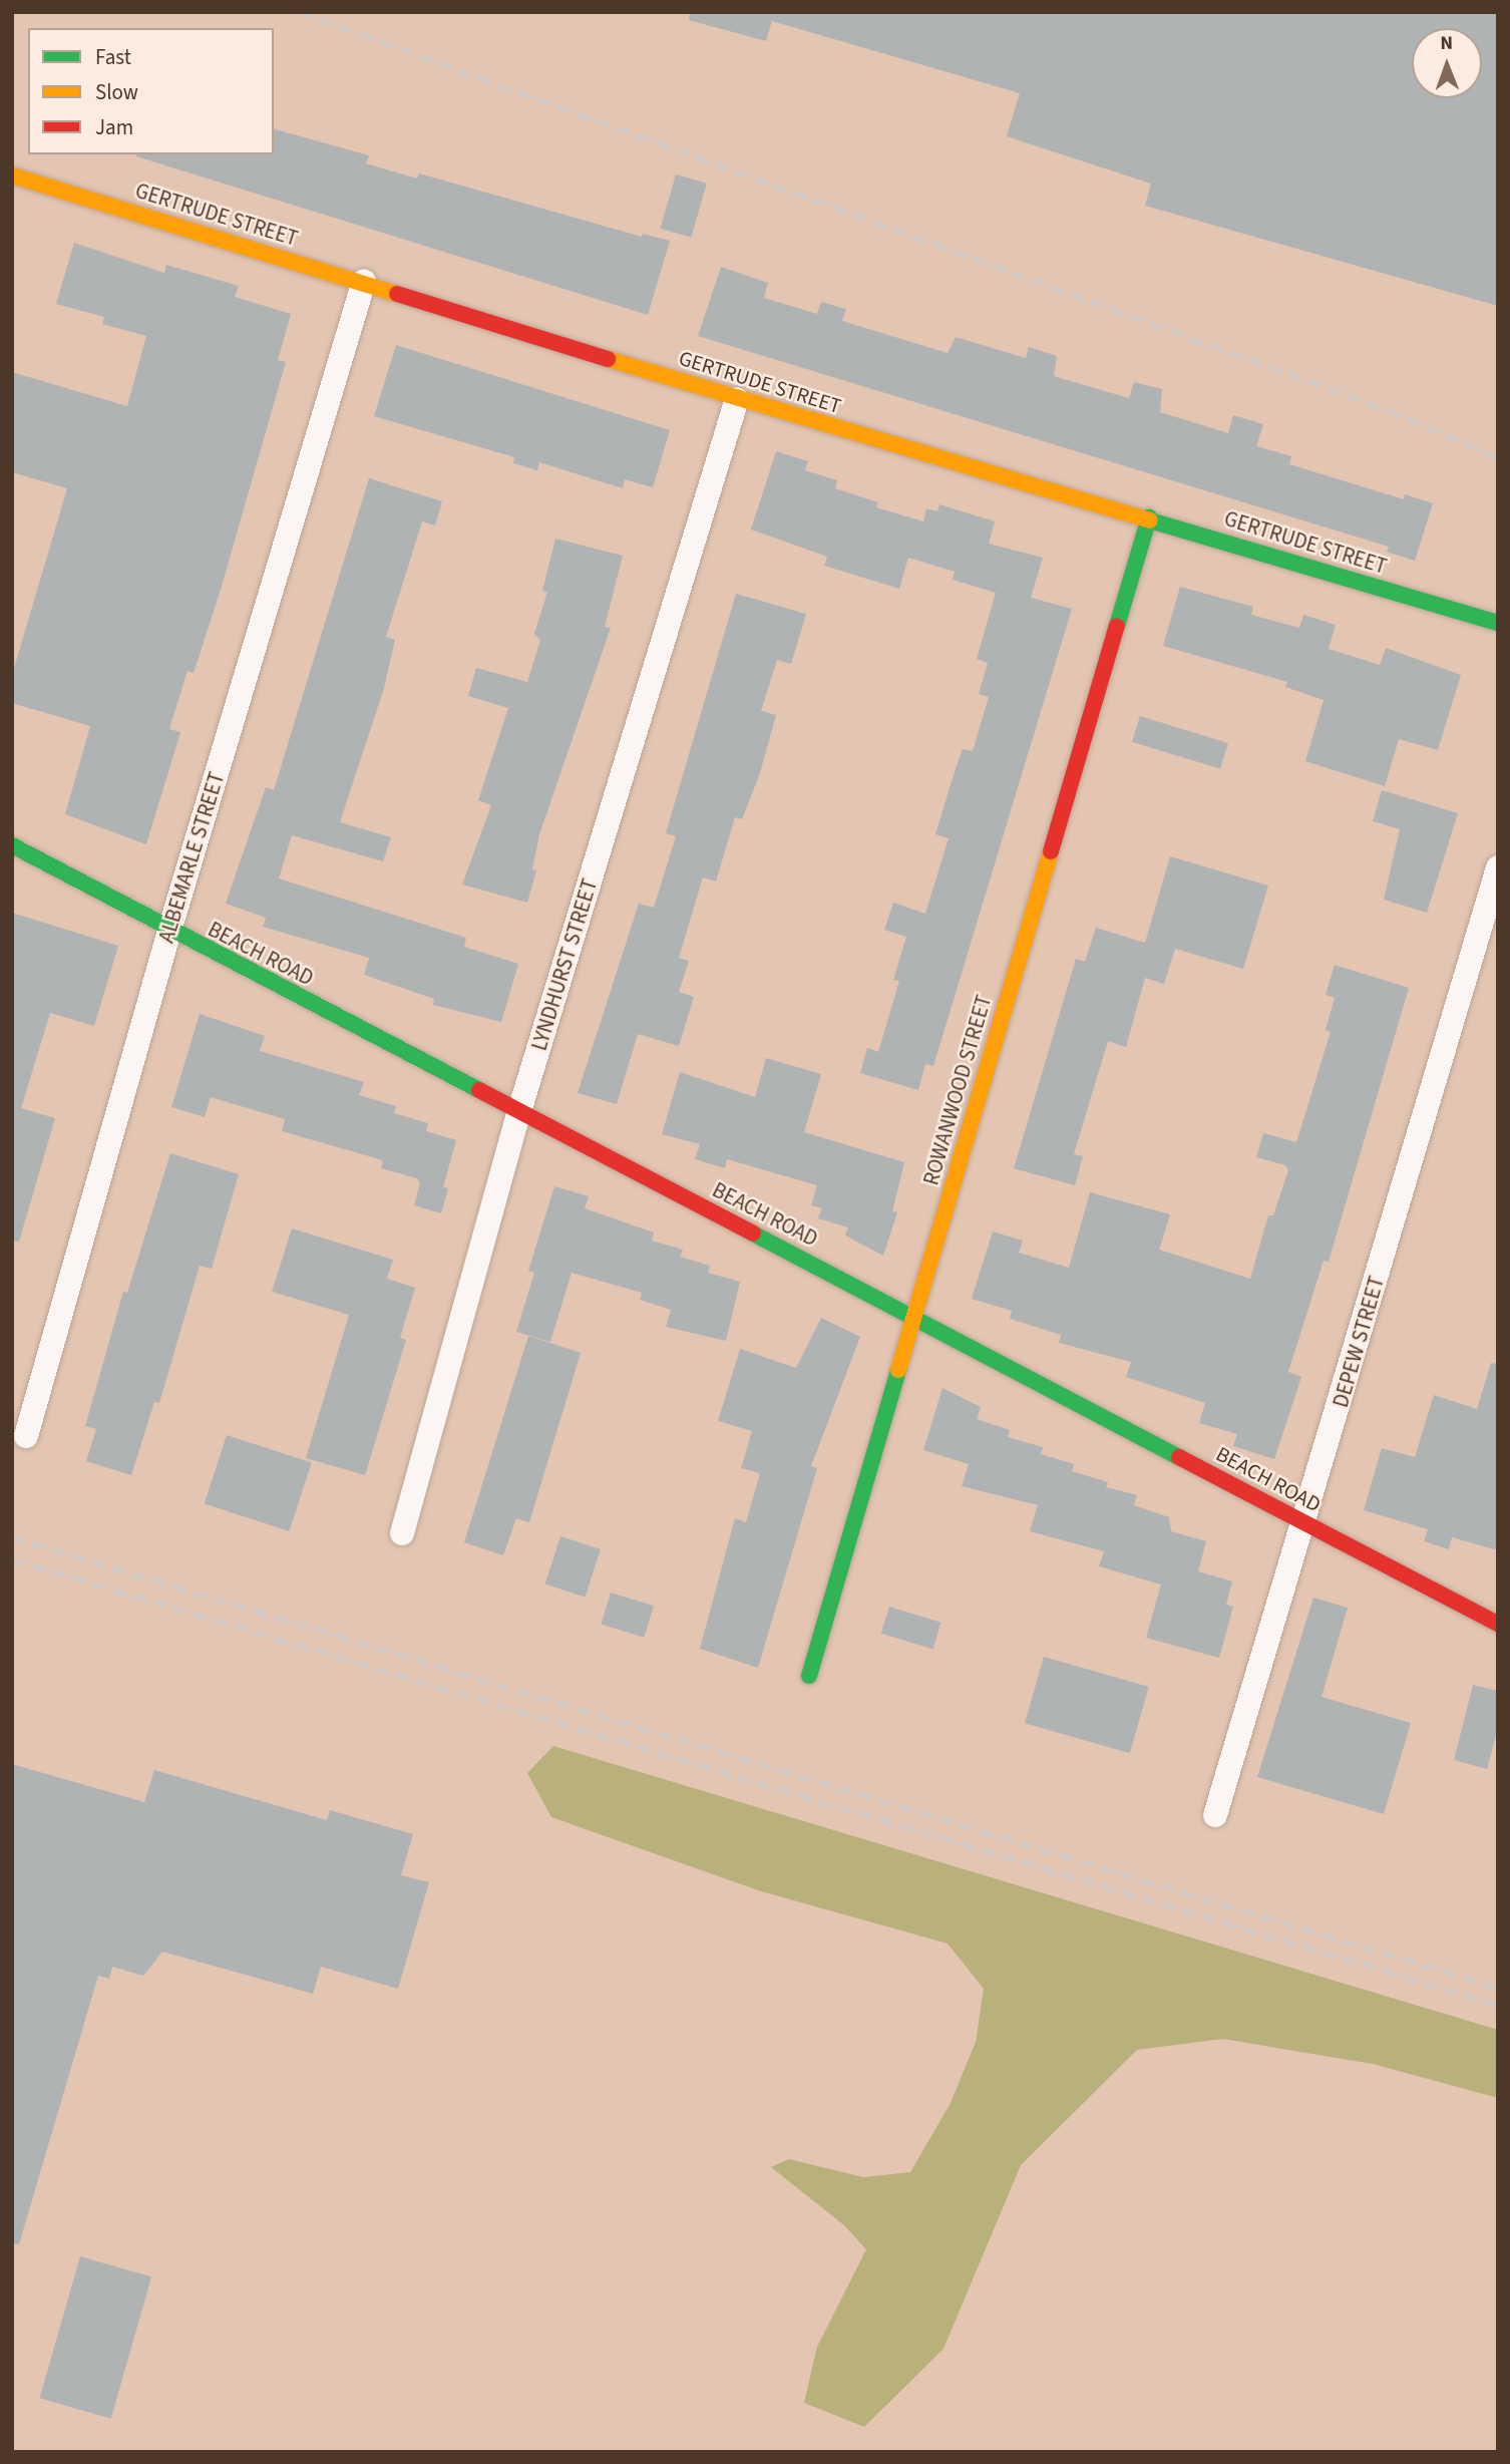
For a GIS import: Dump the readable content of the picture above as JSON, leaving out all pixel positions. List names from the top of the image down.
{
  "streets": {
    "street": [
      "GERTRUDE STREET",
      "ALBEMARLE STREET",
      "BEACH ROAD",
      "LYNDHURST STREET",
      "ROWANWOOD STREET",
      "DEPEW STREET"
    ]
  },
  "crossings": [
    ["GERTRUDE STREET", "ALBEMARLE STREET"],
    ["GERTRUDE STREET", "LYNDHURST STREET"],
    ["GERTRUDE STREET", "ROWANWOOD STREET"],
    ["ALBEMARLE STREET", "BEACH ROAD"],
    ["BEACH ROAD", "LYNDHURST STREET"],
    ["BEACH ROAD", "ROWANWOOD STREET"],
    ["BEACH ROAD", "DEPEW STREET"]
  ],
  "legend": ["Fast", "Slow", "Jam"],
  "north": "top"
}
